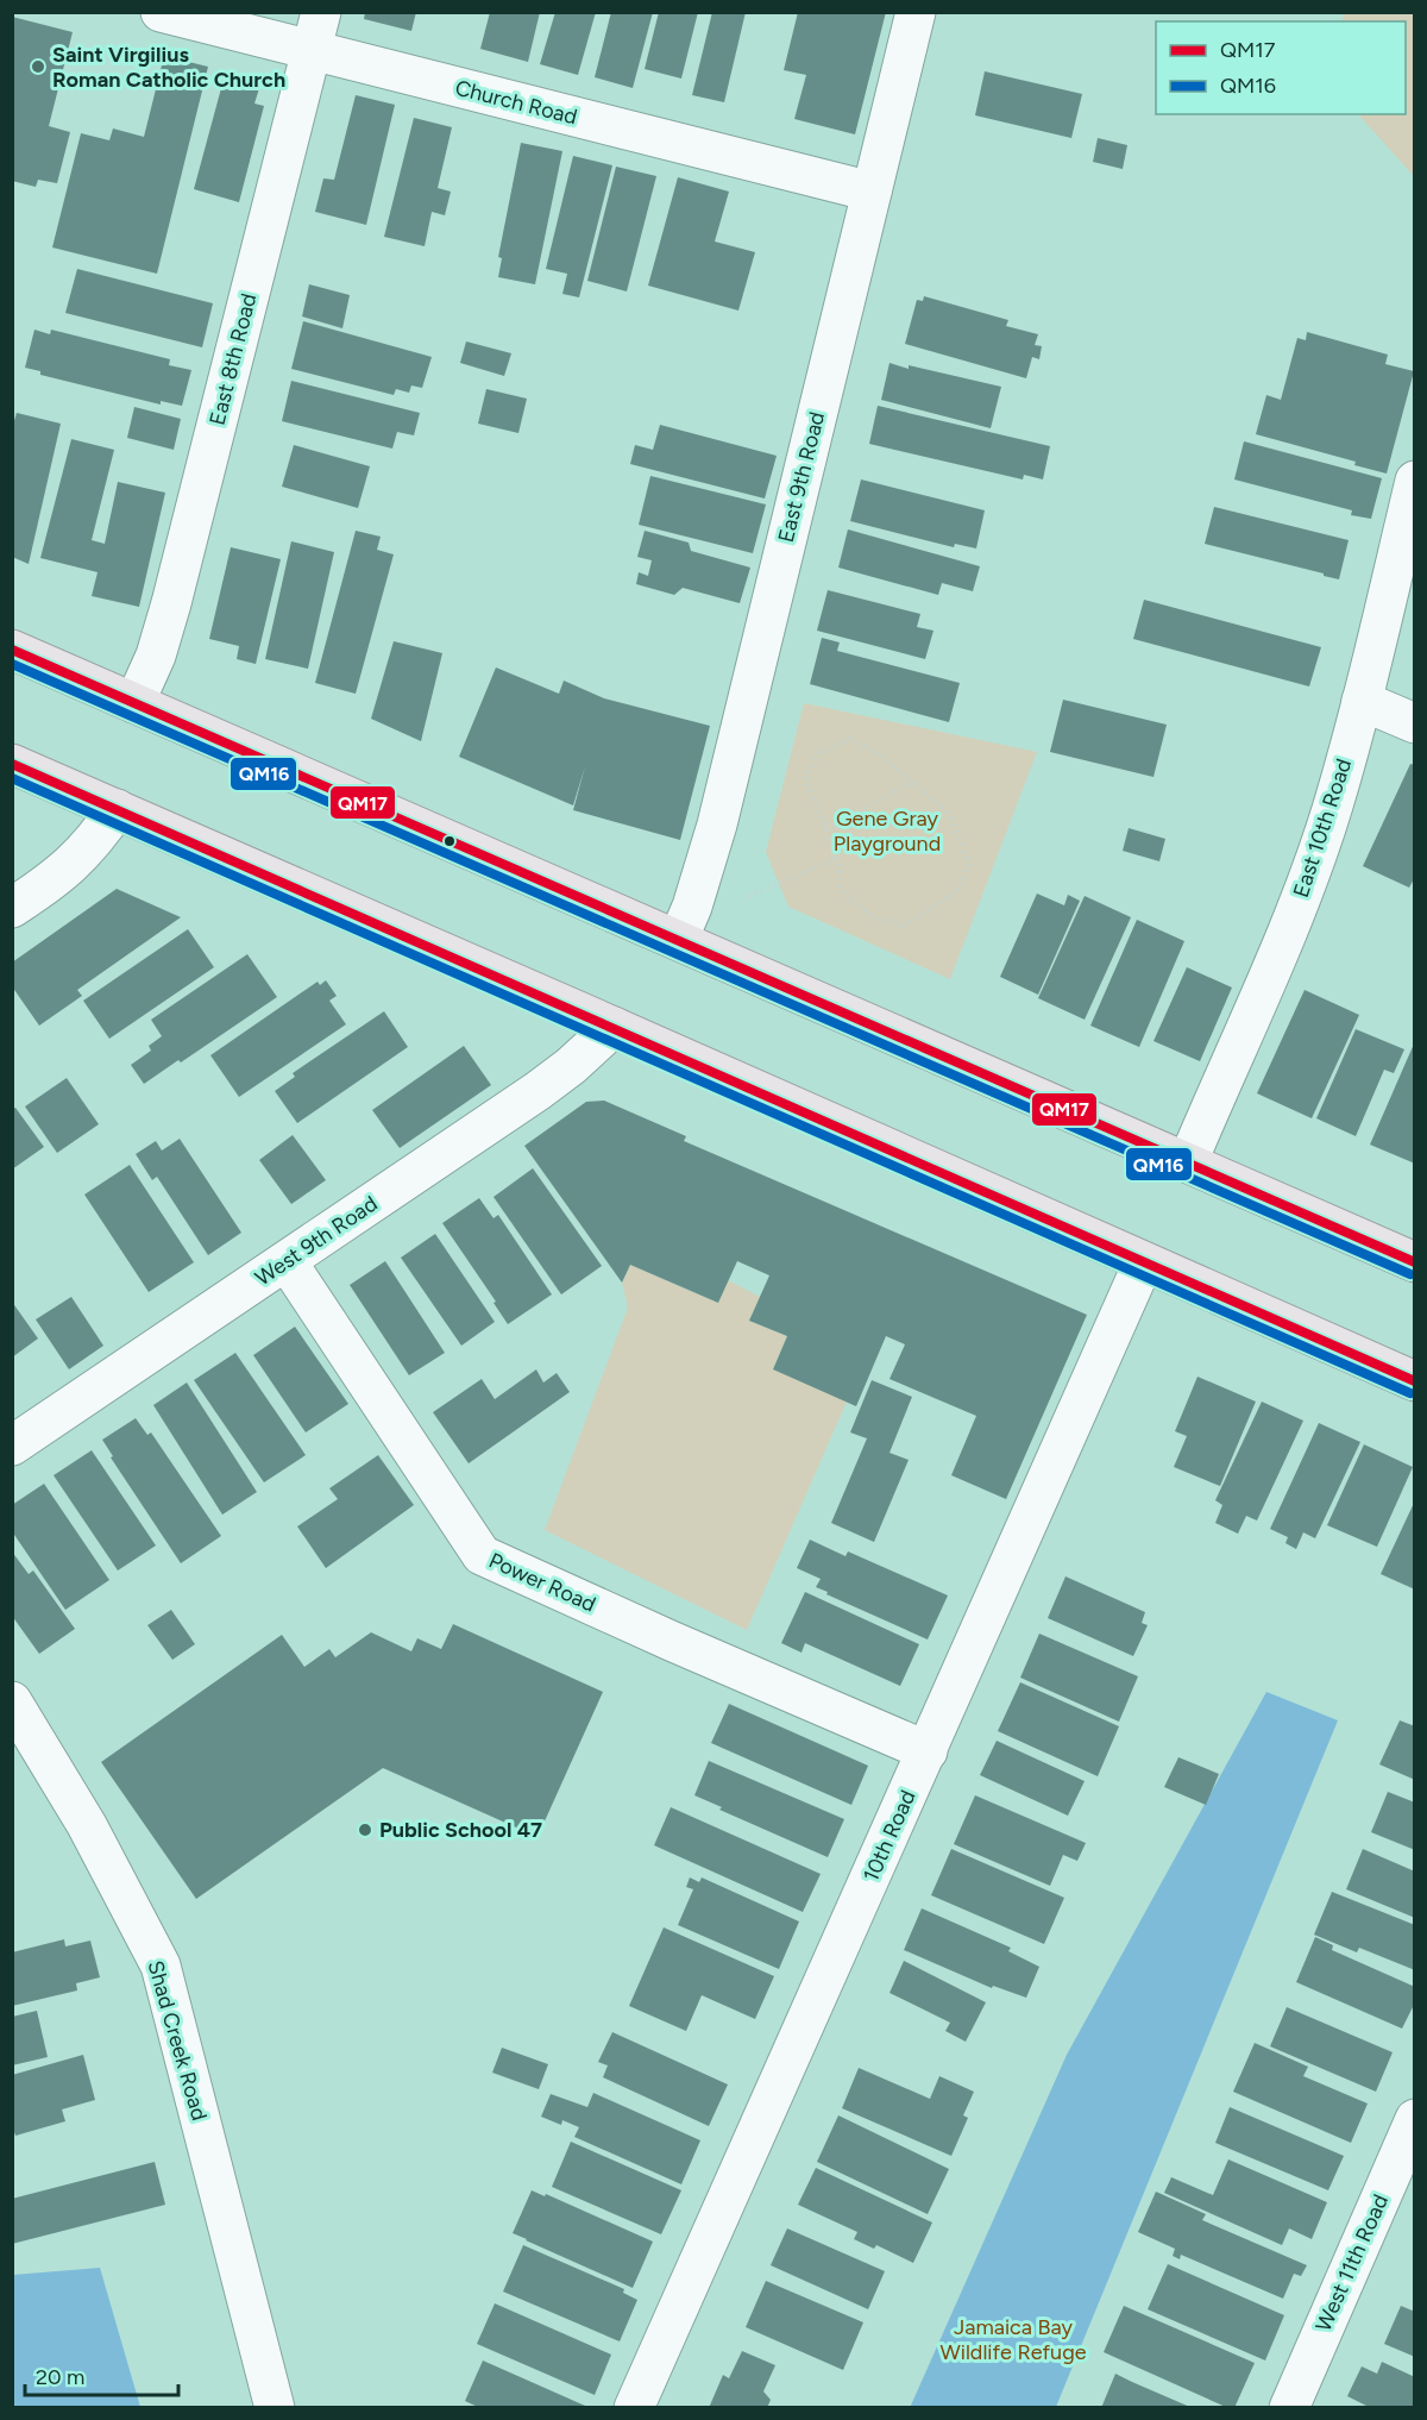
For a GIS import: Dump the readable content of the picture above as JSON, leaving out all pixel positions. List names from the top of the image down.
{
  "streets": {
    "street": [
      "Church Road",
      "East 8th Road",
      "East 9th Road",
      "East 10th Road",
      "West 9th Road",
      "Power Road",
      "10th Road",
      "Shad Creek Road",
      "West 11th Road"
    ]
  },
  "crossings": [
    ["Church Road", "East 8th Road"],
    ["Church Road", "East 9th Road"],
    ["West 9th Road", "Power Road"],
    ["Power Road", "10th Road"]
  ],
  "parks": ["Gene Gray Playground", "Jamaica Bay Wildlife Refuge"],
  "places": ["Saint Virgilius Roman Catholic Church", "Public School 47"],
  "lines": ["transit line QM17", "transit line QM16"],
  "legend": ["QM17", "QM16"],
  "scale_bar": "20 m"
}
